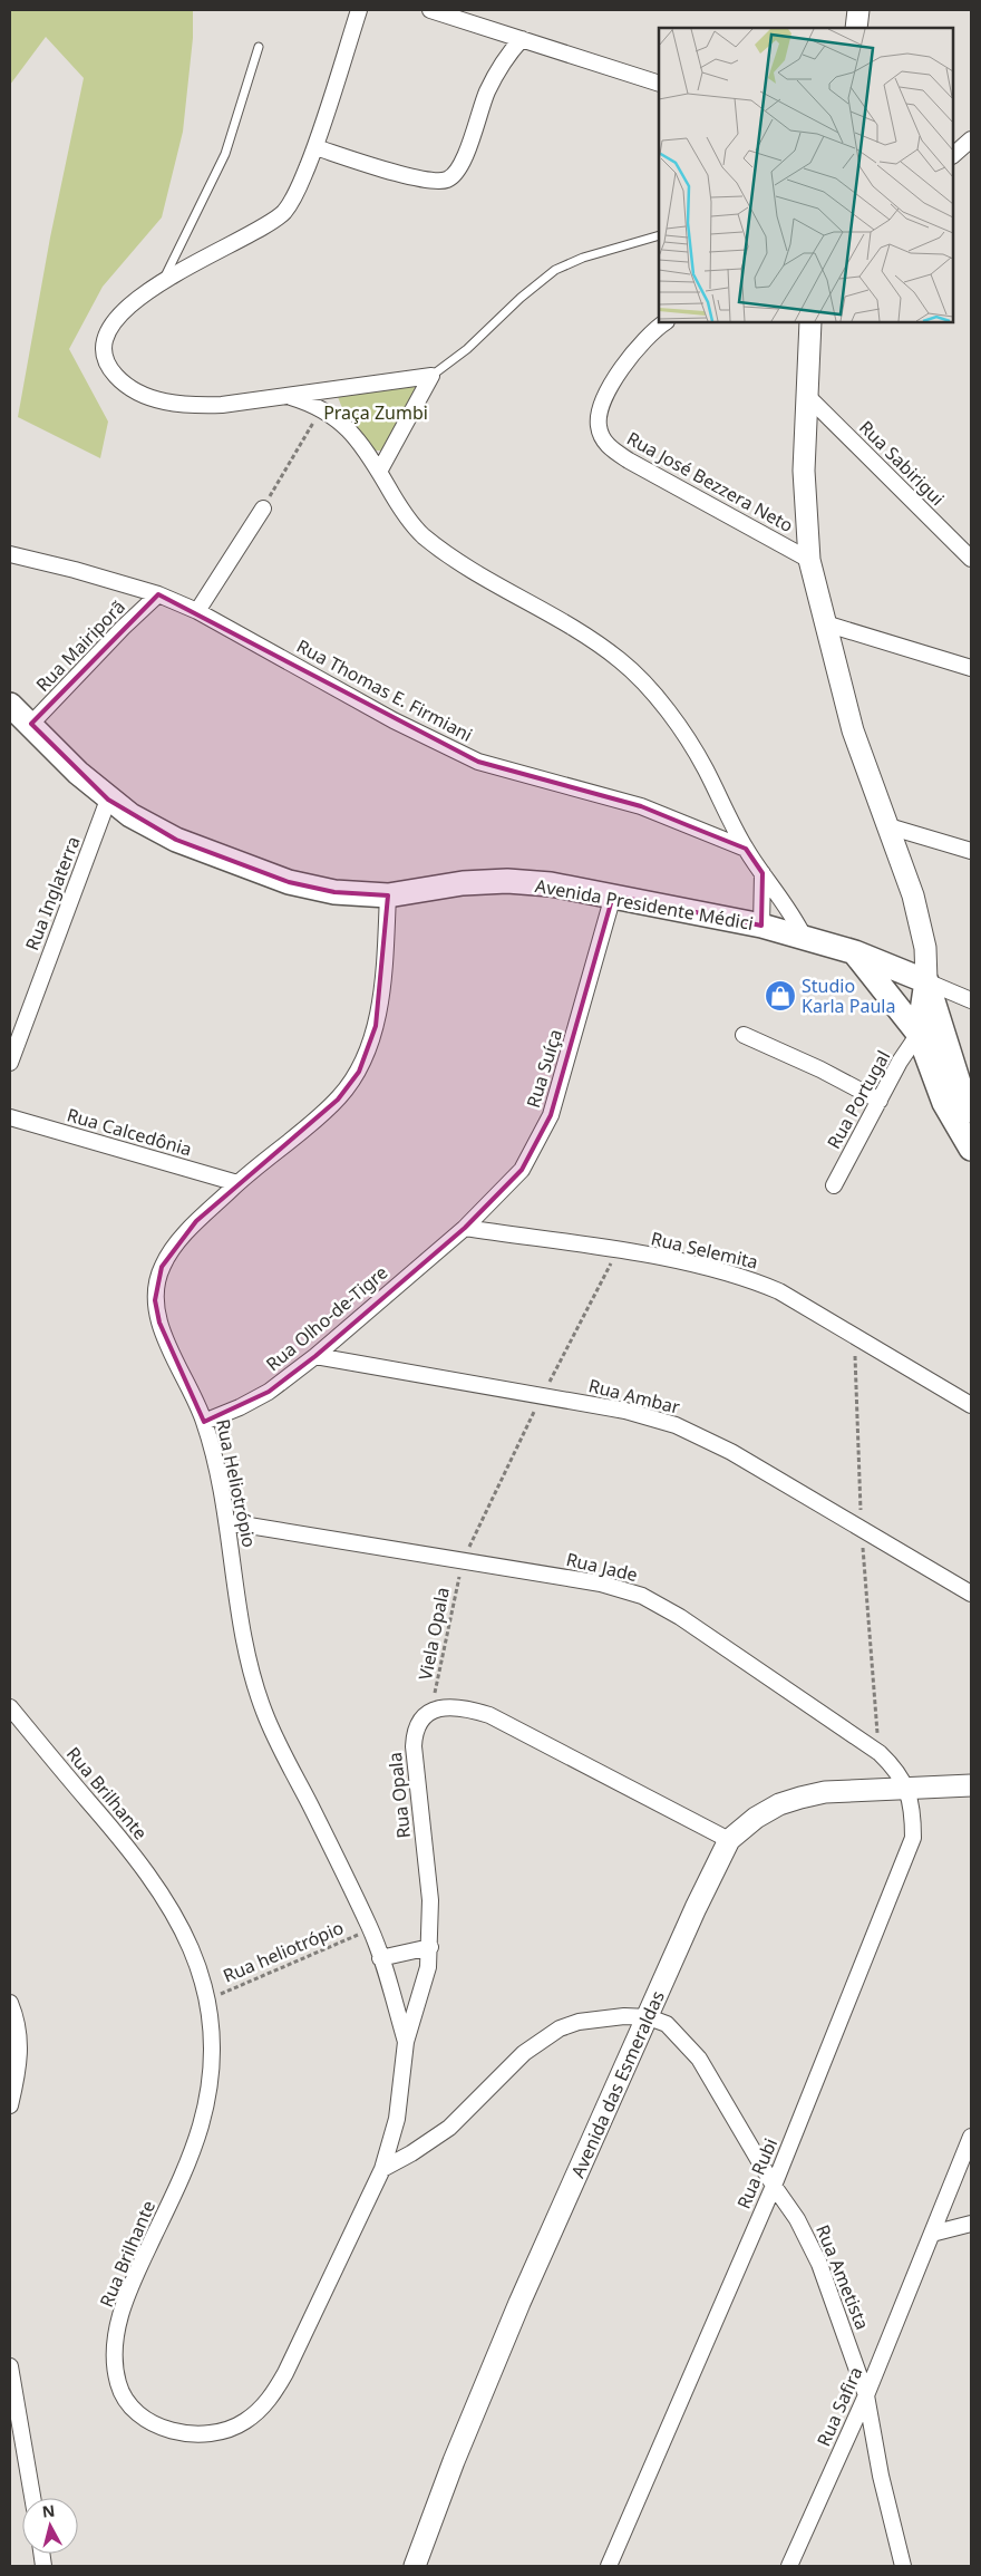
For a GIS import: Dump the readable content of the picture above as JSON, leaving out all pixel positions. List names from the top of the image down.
{
  "streets": {
    "main road": ["Avenida Presidente Médici", "Avenida das Esmeraldas"],
    "street": [
      "Rua Sabirigui",
      "Rua José Bezzera Neto",
      "Rua Mairiporã",
      "Rua Thomas E. Firmiani",
      "Rua Inglaterra",
      "Rua Suíça",
      "Rua Portugal",
      "Rua Calcedônia",
      "Rua Selemita",
      "Rua Olho-de-Tigre",
      "Rua Ambar",
      "Rua Heliotrópio",
      "Rua Jade",
      "Rua Brilhante",
      "Rua Opala",
      "Rua Rubi",
      "Rua Ametista",
      "Rua Safira"
    ],
    "path": ["Viela Opala", "Rua heliotrópio"]
  },
  "crossings": [
    ["Rua Mairiporã", "Rua Thomas E. Firmiani"],
    ["Rua Mairiporã", "Avenida Presidente Médici"],
    ["Rua Inglaterra", "Avenida Presidente Médici"],
    ["Avenida Presidente Médici", "Rua Suíça"],
    ["Avenida Presidente Médici", "Rua Heliotrópio"],
    ["Rua Suíça", "Rua Selemita"],
    ["Rua Suíça", "Rua Olho-de-Tigre"],
    ["Rua Calcedônia", "Rua Heliotrópio"],
    ["Rua Selemita", "Rua Olho-de-Tigre"],
    ["Rua Olho-de-Tigre", "Rua Ambar"],
    ["Rua Olho-de-Tigre", "Rua Heliotrópio"],
    ["Rua Heliotrópio", "Rua Jade"],
    ["Rua Heliotrópio", "Rua Brilhante"],
    ["Rua Heliotrópio", "Rua Opala"],
    ["Rua Heliotrópio", "Rua heliotrópio"],
    ["Rua Jade", "Viela Opala"],
    ["Rua Jade", "Avenida das Esmeraldas"],
    ["Rua Jade", "Rua Rubi"],
    ["Viela Opala", "Rua Opala"],
    ["Rua Brilhante", "Rua Opala"],
    ["Rua Brilhante", "Rua heliotrópio"],
    ["Avenida das Esmeraldas", "Rua Rubi"],
    ["Avenida das Esmeraldas", "Rua Ametista"],
    ["Rua Rubi", "Rua Ametista"],
    ["Rua Ametista", "Rua Safira"]
  ],
  "parks": ["Praça Zumbi"],
  "places": {
    "shop": ["Studio Karla Paula"]
  },
  "north": "top"
}
